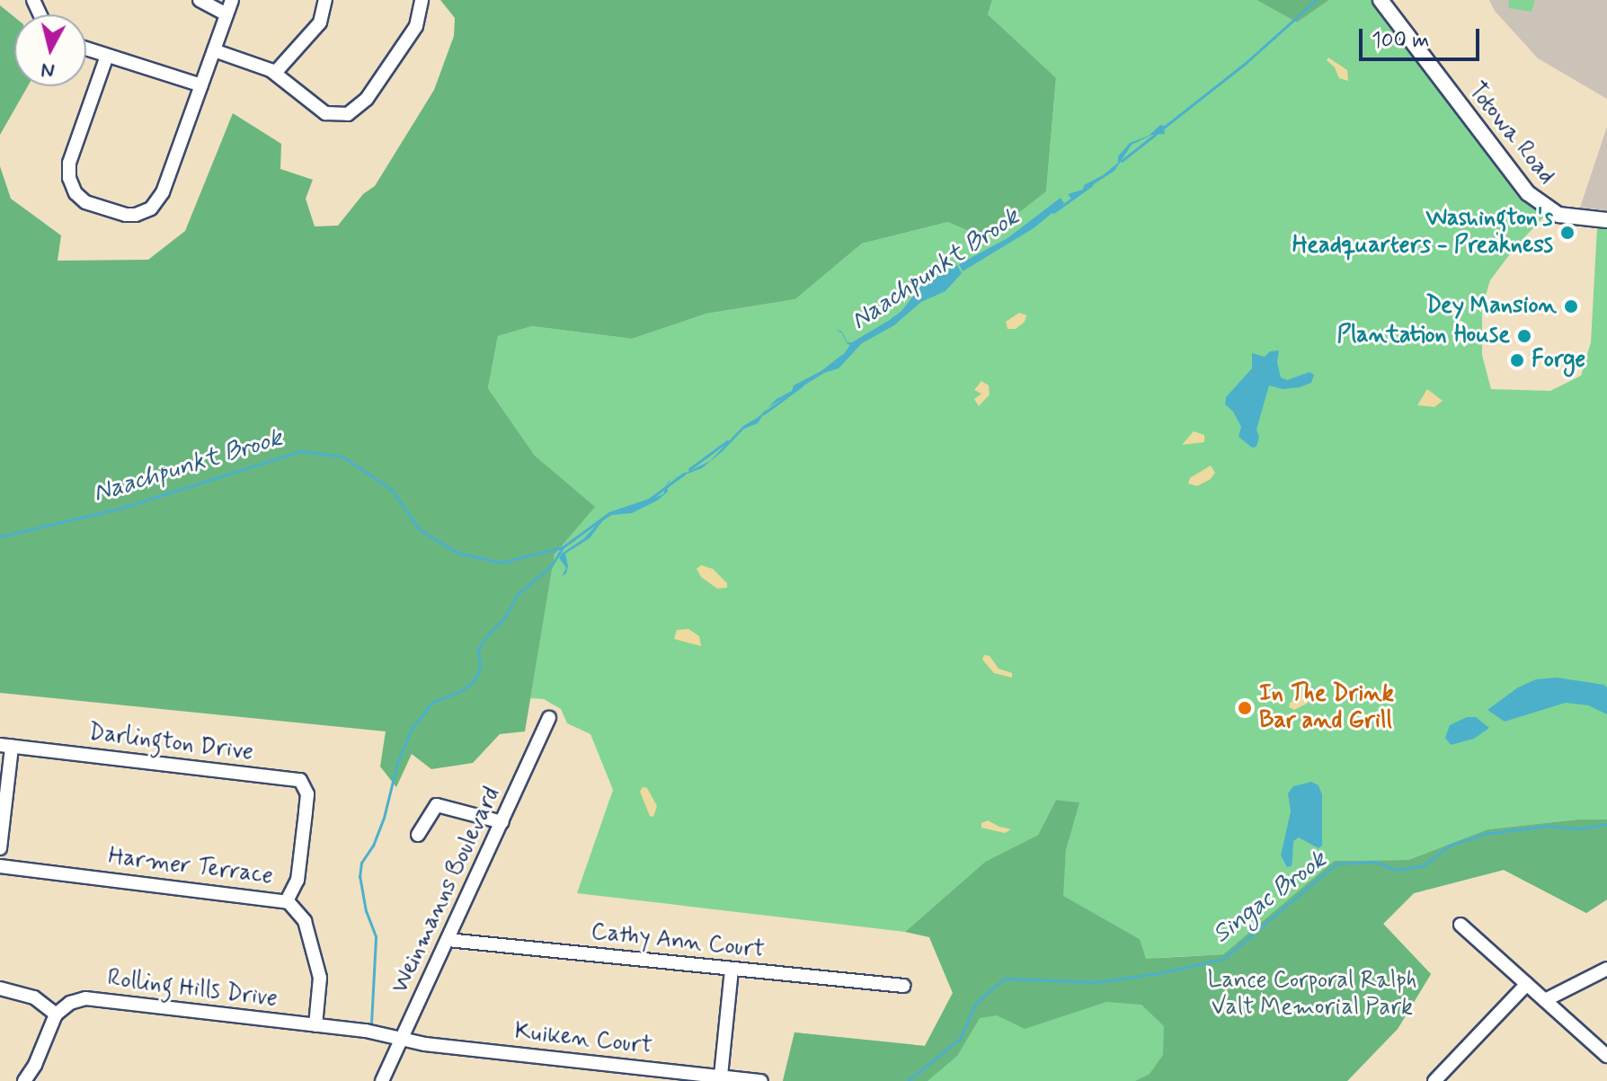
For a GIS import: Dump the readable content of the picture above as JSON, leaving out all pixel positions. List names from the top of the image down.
{
  "streets": {
    "main road": ["Totowa Road"],
    "street": [
      "Darlington Drive",
      "Harmer Terrace",
      "Weinmanns Boulevard",
      "Cathy Ann Court",
      "Rolling Hills Drive",
      "Kuiken Court"
    ]
  },
  "crossings": [
    ["Darlington Drive", "Harmer Terrace"],
    ["Harmer Terrace", "Rolling Hills Drive"],
    ["Weinmanns Boulevard", "Cathy Ann Court"],
    ["Weinmanns Boulevard", "Rolling Hills Drive"],
    ["Weinmanns Boulevard", "Kuiken Court"],
    ["Rolling Hills Drive", "Kuiken Court"]
  ],
  "water": ["Naachpunkt Brook", "Singac Brook"],
  "parks": ["Lance Corporal Ralph Valt Memorial Park"],
  "places": [
    "Washington's Headquarters - Preakness",
    "Dey Mansion",
    "Plantation House",
    "Forge",
    "In The Drink Bar and Grill"
  ],
  "scale_bar": "100 m",
  "north": "bottom"
}
